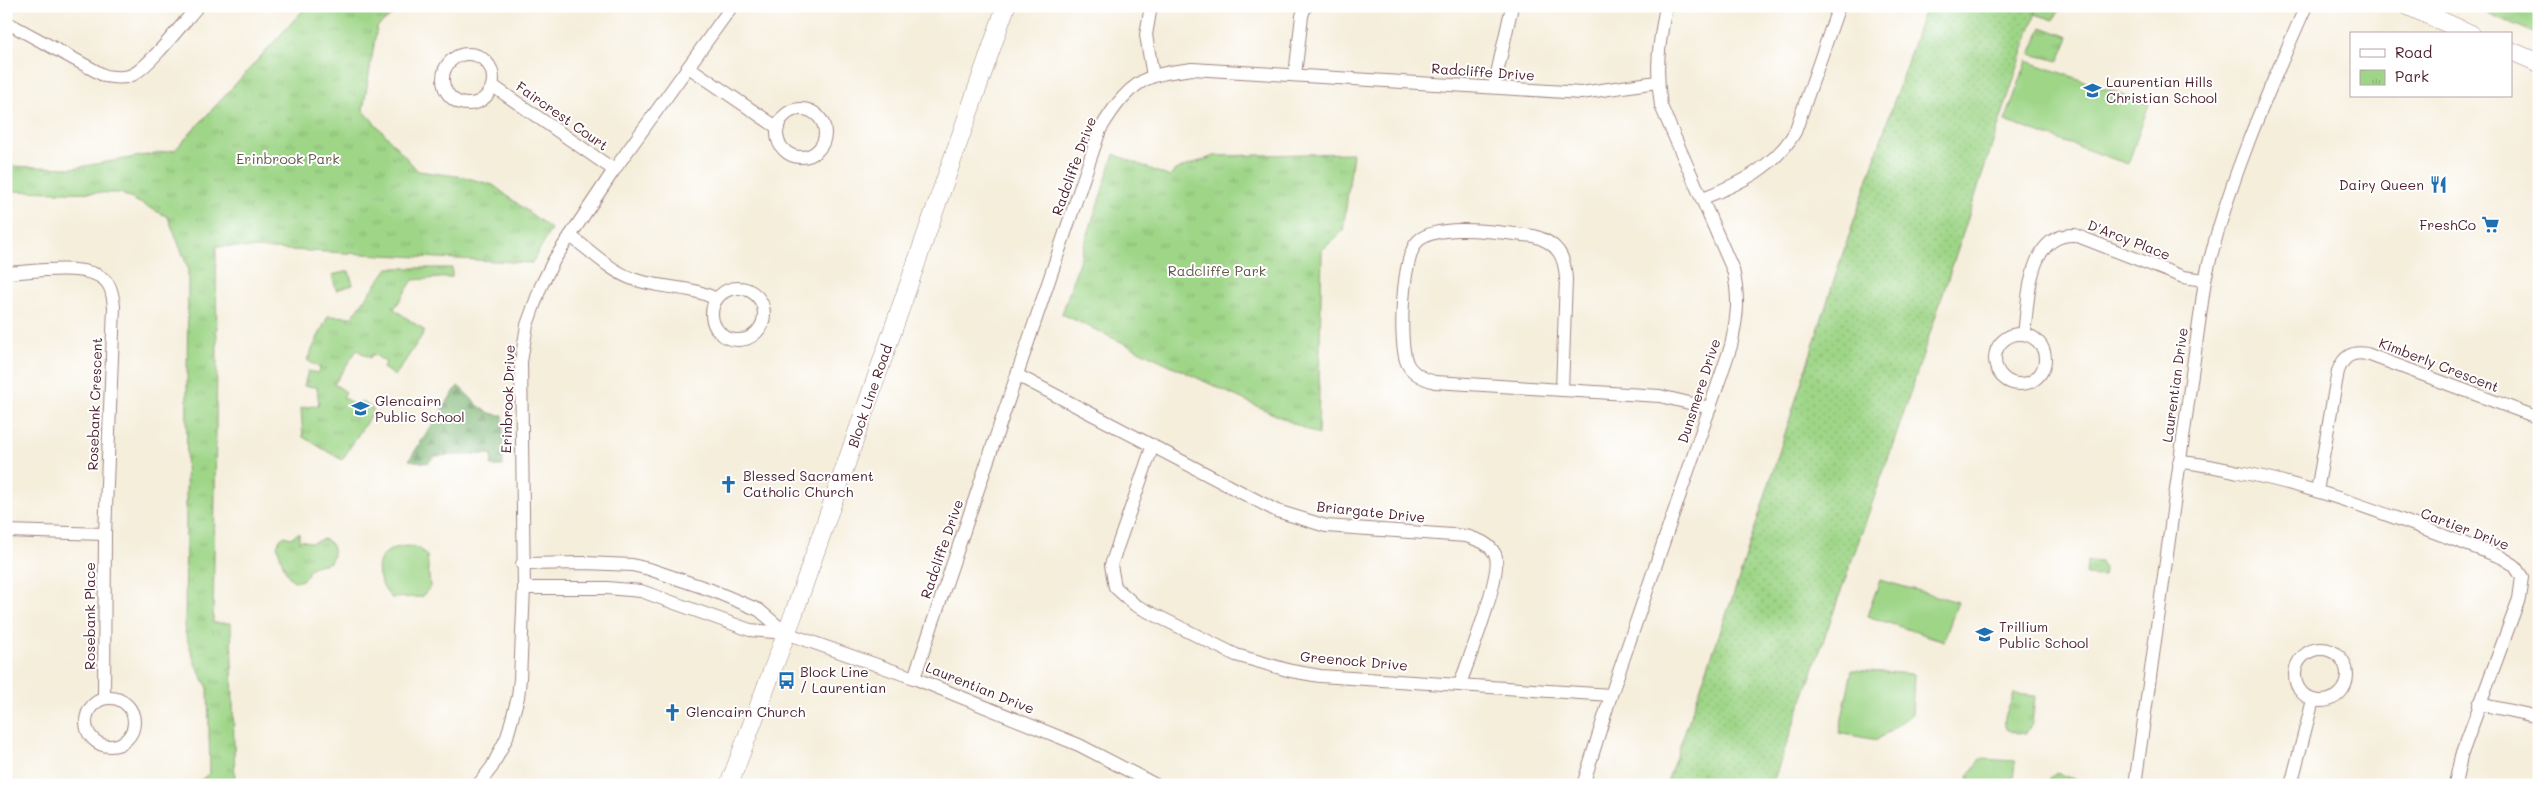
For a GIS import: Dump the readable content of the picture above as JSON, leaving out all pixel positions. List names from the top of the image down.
{
  "streets": {
    "street": [
      "Radcliffe Drive",
      "Faircrest Court",
      "D'Arcy Place",
      "Kimberly Crescent",
      "Laurentian Drive",
      "Dunsmere Drive",
      "Block Line Road",
      "Erinbrook Drive",
      "Rosebank Crescent",
      "Briargate Drive",
      "Cartier Drive",
      "Rosebank Place",
      "Greenock Drive"
    ]
  },
  "crossings": [
    ["Radcliffe Drive", "Laurentian Drive"],
    ["Radcliffe Drive", "Dunsmere Drive"],
    ["Radcliffe Drive", "Briargate Drive"],
    ["Faircrest Court", "Erinbrook Drive"],
    ["D'Arcy Place", "Laurentian Drive"],
    ["Kimberly Crescent", "Cartier Drive"],
    ["Laurentian Drive", "Block Line Road"],
    ["Laurentian Drive", "Erinbrook Drive"],
    ["Laurentian Drive", "Cartier Drive"],
    ["Dunsmere Drive", "Greenock Drive"],
    ["Rosebank Crescent", "Rosebank Place"],
    ["Briargate Drive", "Greenock Drive"]
  ],
  "parks": ["Erinbrook Park", "Radcliffe Park"],
  "places": {
    "school or university": ["Laurentian Hills Christian School", "Glencairn Public School", "Trillium Public School"],
    "restaurant": ["Dairy Queen"],
    "supermarket": ["FreshCo"],
    "church": ["Blessed Sacrament Catholic Church", "Glencairn Church"],
    "bus stop": ["Block Line / Laurentian"]
  },
  "legend": ["Road", "Park"]
}
